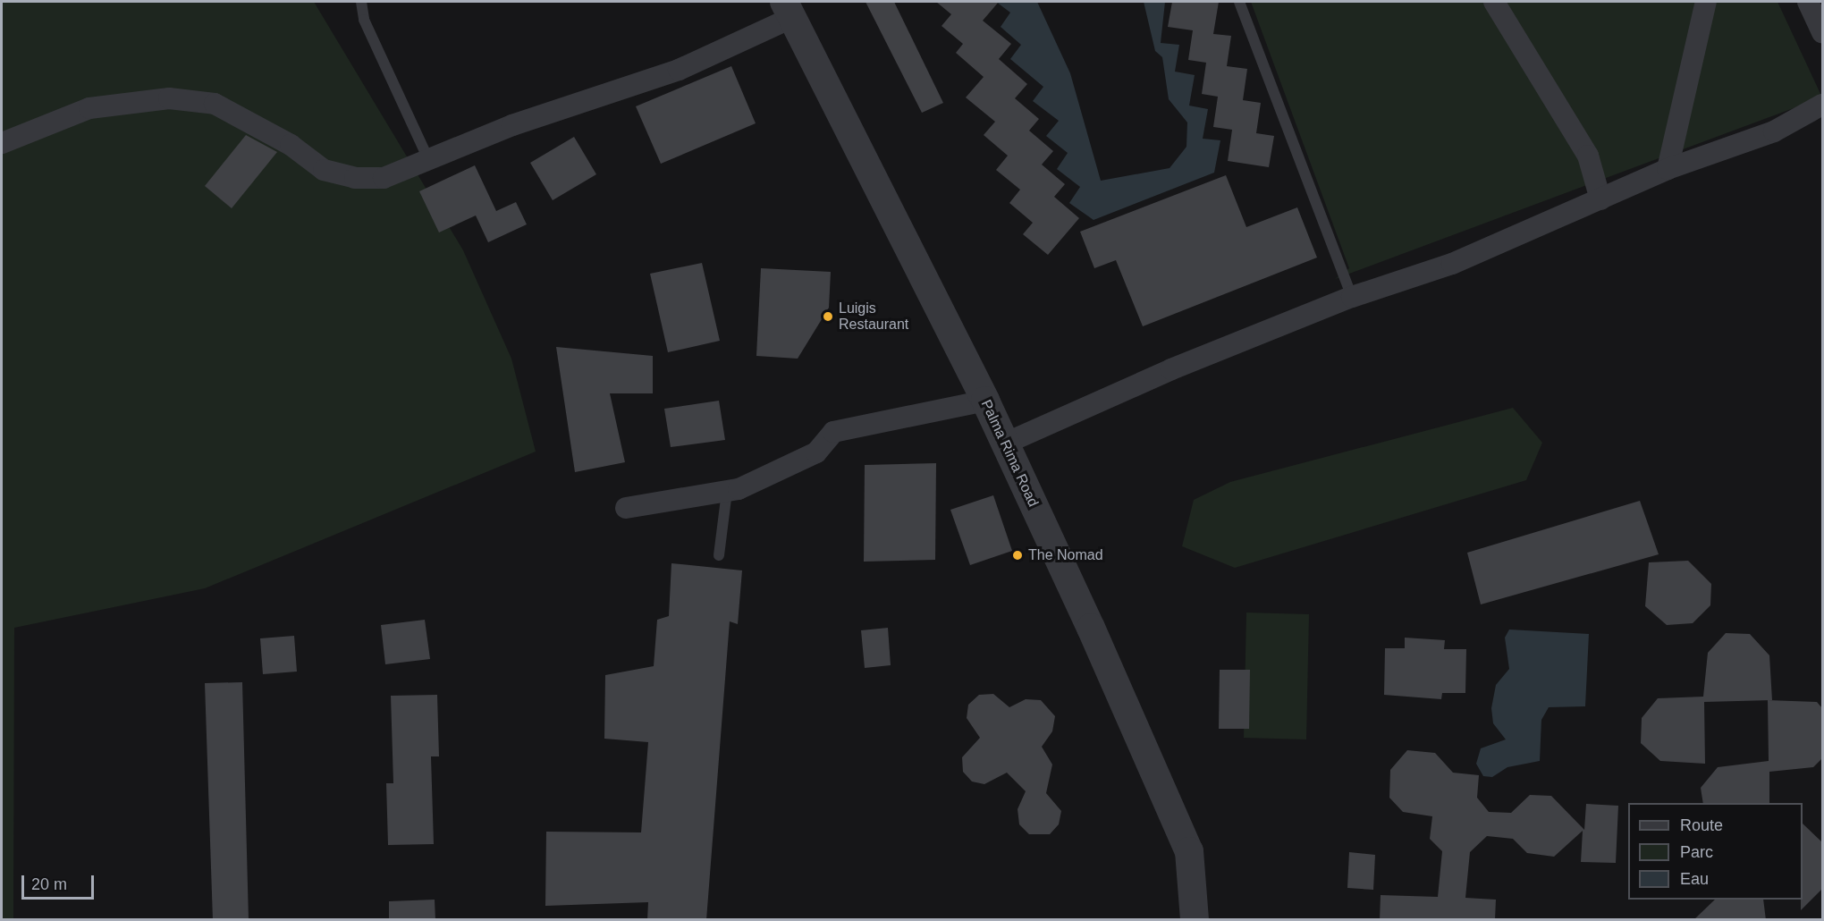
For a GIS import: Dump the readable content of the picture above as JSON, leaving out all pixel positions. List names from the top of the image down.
{
  "streets": {
    "street": ["Palma Rima Road"]
  },
  "places": ["Luigis Restaurant", "The Nomad"],
  "legend": ["Route", "Parc", "Eau"],
  "scale_bar": "20 m"
}
